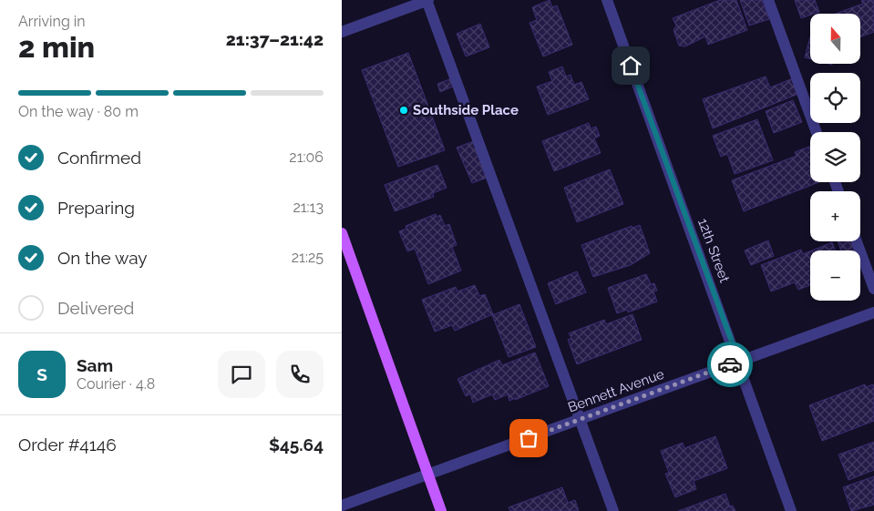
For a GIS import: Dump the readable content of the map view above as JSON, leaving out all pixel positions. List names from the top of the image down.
{
  "streets": {
    "street": ["12th Street", "Bennett Avenue"]
  },
  "crossings": [
    ["12th Street", "Bennett Avenue"]
  ],
  "places": ["Southside Place"],
  "north": "top",
  "page": {
    "heading": ["2 min", "Arriving in", "21:37–21:42"],
    "panel": [
      "Sam",
      "Courier · 4.8",
      "Order #4146",
      "$45.64"
    ],
    "map_buttons": ["+", "−"],
    "bar": "On the way · 80 m",
    "list": [
      ["Confirmed", "21:06"],
      ["Preparing", "21:13"],
      ["On the way", "21:25"],
      "Delivered"
    ],
    "round": "S"
  }
}
